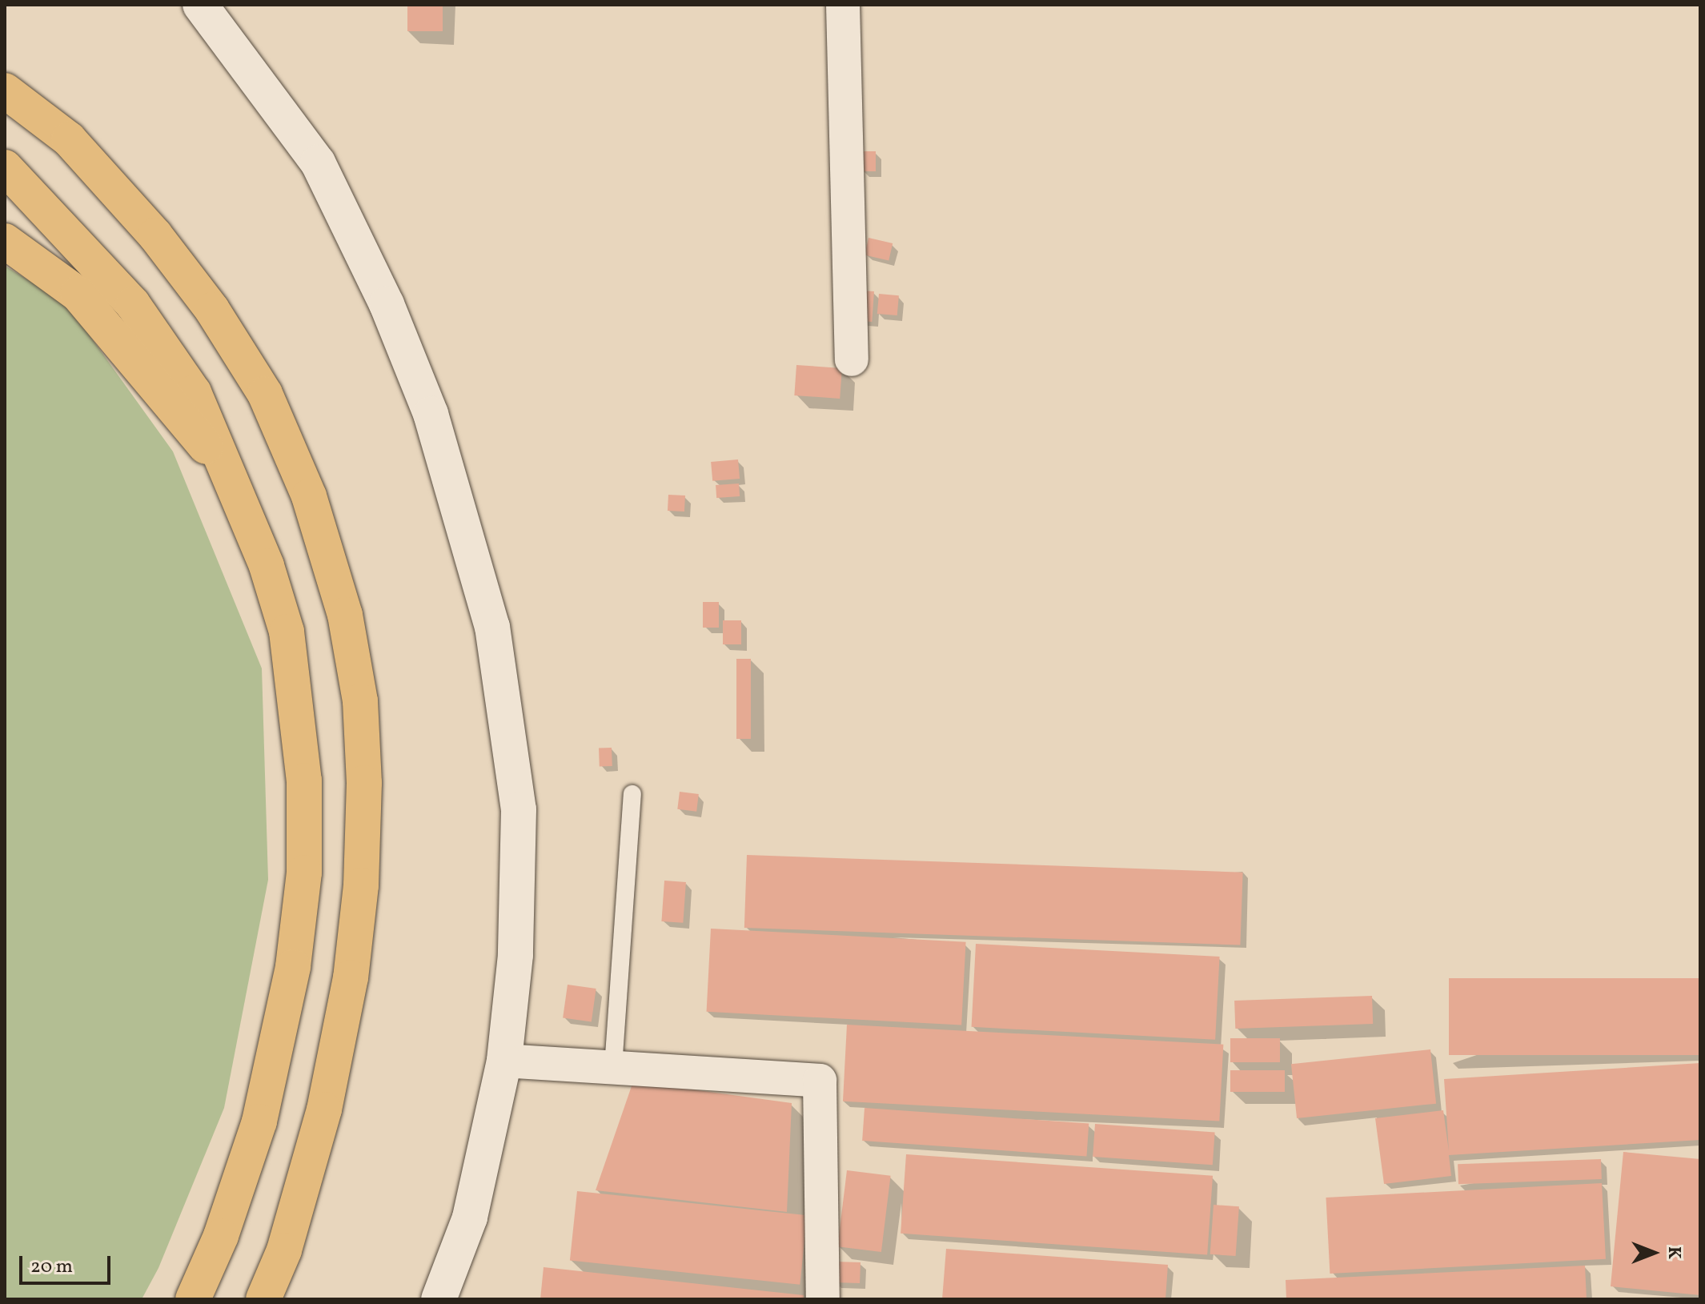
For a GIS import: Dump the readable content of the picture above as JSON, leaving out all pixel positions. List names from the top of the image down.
{
  "scale_bar": "20 m",
  "north": "right"
}
